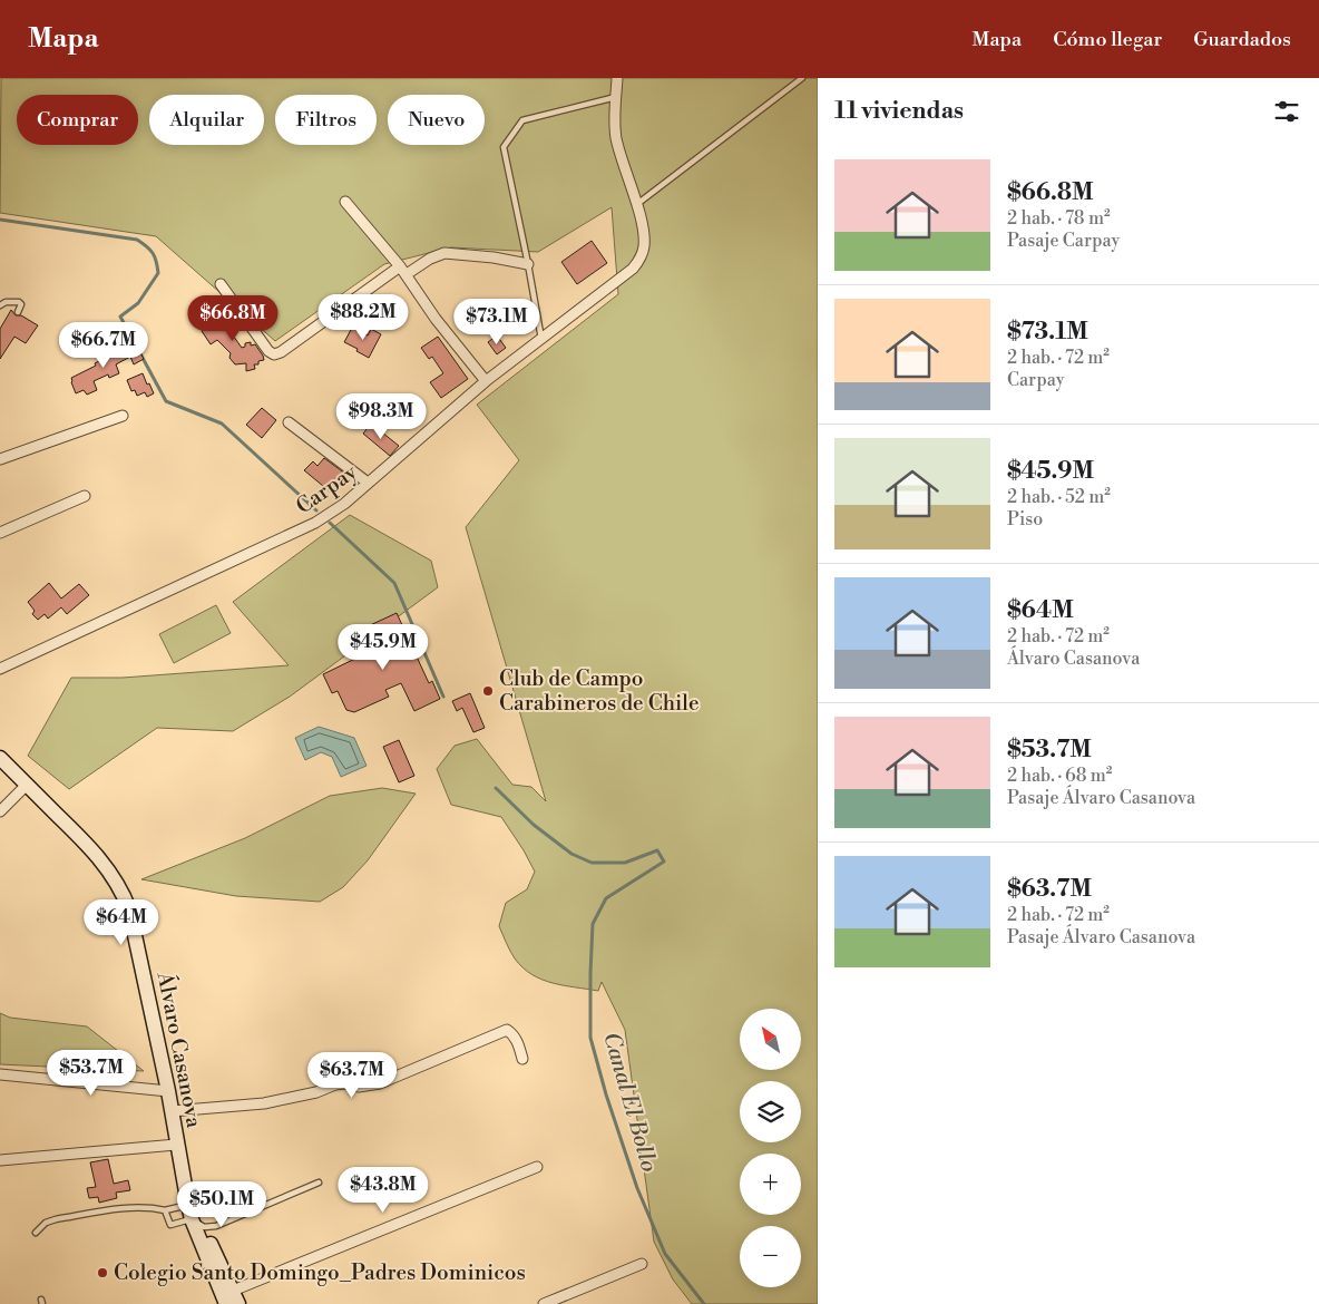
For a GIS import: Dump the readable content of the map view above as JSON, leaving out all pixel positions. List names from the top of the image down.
{
  "streets": {
    "street": ["Carpay", "Álvaro Casanova"]
  },
  "water": ["Canal El Bollo"],
  "places": ["Club de Campo Carabineros de Chile", "Colegio Santo Domingo_Padres Dominicos"],
  "north": "top left",
  "page": {
    "header": "Mapa",
    "nav": ["Mapa", "Cómo llegar", "Guardados"],
    "heading": "11 viviendas",
    "chip": [
      "Comprar",
      "Alquilar",
      "Filtros",
      "Nuevo"
    ],
    "list": [
      {
        "name": "$66.8M",
        "note": "2 hab. · 78 m² · Pasaje Carpay"
      },
      {
        "name": "$73.1M",
        "note": "2 hab. · 72 m² · Carpay"
      },
      {
        "name": "$45.9M",
        "note": "2 hab. · 52 m² · Piso"
      },
      {
        "name": "$64M",
        "note": "2 hab. · 72 m² · Álvaro Casanova"
      },
      {
        "name": "$53.7M",
        "note": "2 hab. · 68 m² · Pasaje Álvaro Casanova"
      },
      {
        "name": "$63.7M",
        "note": "2 hab. · 72 m² · Pasaje Álvaro Casanova"
      }
    ],
    "price": [
      "$88.2M",
      "$66.8M",
      "$73.1M",
      "$66.7M",
      "$98.3M",
      "$45.9M",
      "$64M",
      "$53.7M",
      "$63.7M",
      "$43.8M",
      "$50.1M"
    ],
    "map_buttons": ["+", "−"]
  }
}
